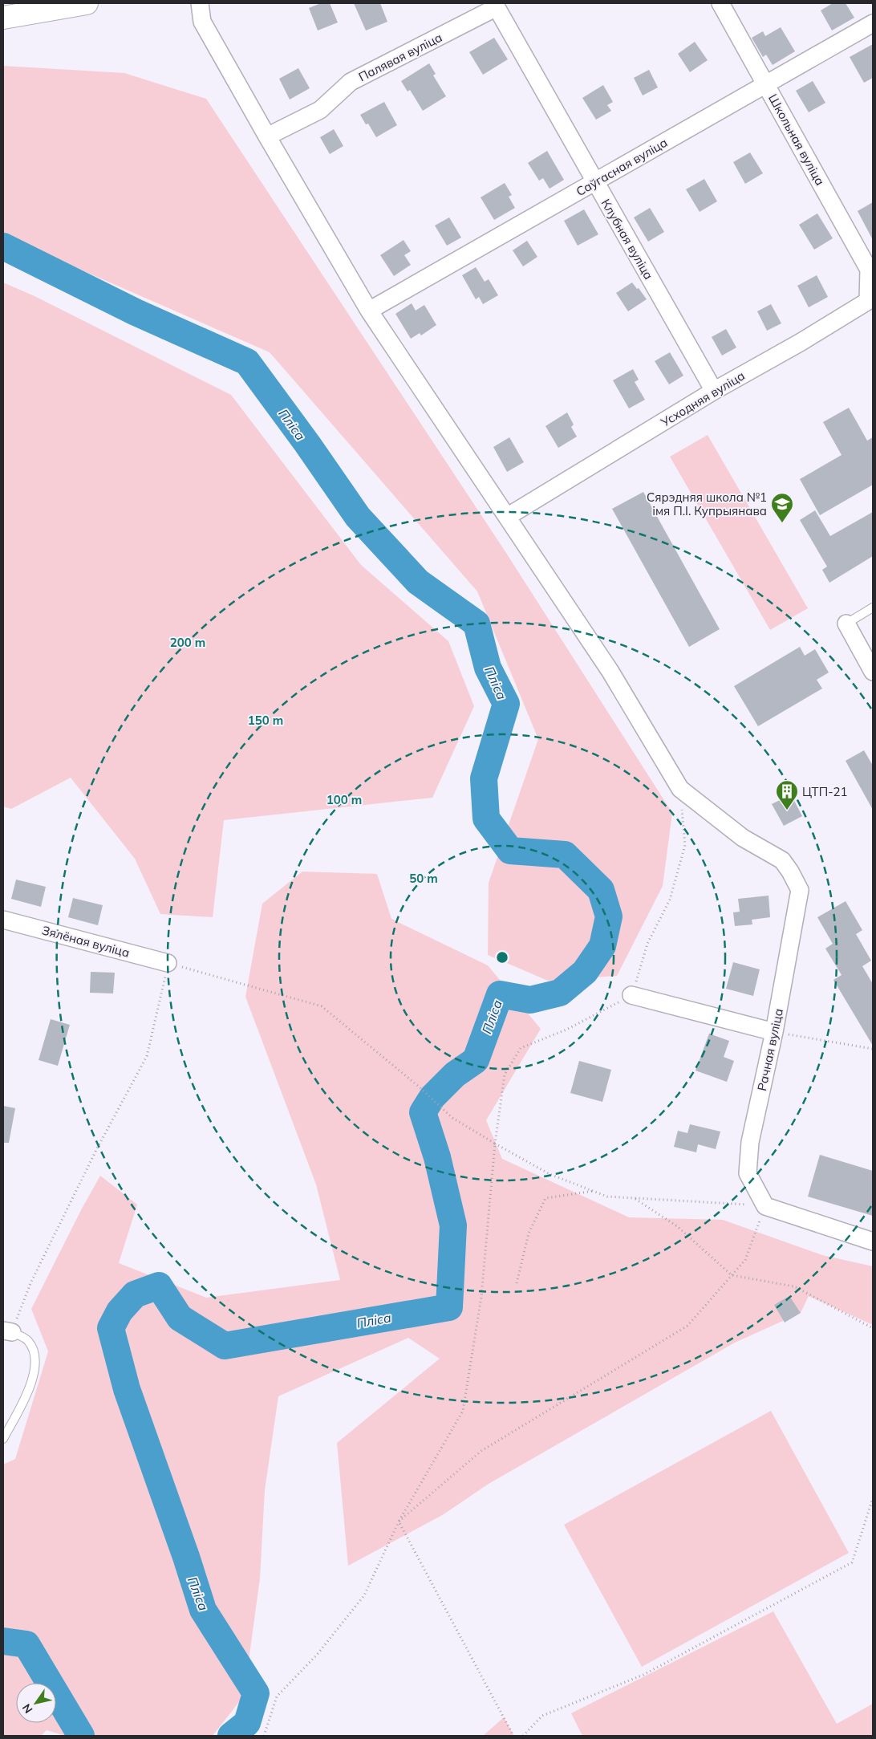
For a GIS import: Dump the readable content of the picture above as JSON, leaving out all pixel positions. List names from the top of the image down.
{
  "streets": {
    "street": [
      "Палявая вуліца",
      "Школьная вуліца",
      "Саўгасная вуліца",
      "Клубная вуліца",
      "Усходняя вуліца",
      "Зялёная вуліца",
      "Рачная вуліца"
    ]
  },
  "crossings": [
    ["Палявая вуліца", "Клубная вуліца"],
    ["Школьная вуліца", "Саўгасная вуліца"],
    ["Школьная вуліца", "Усходняя вуліца"],
    ["Саўгасная вуліца", "Клубная вуліца"],
    ["Клубная вуліца", "Усходняя вуліца"]
  ],
  "water": ["Пліса"],
  "places": {
    "school or university": ["Сярэдняя школа №1 імя П.І. Купрыянава"],
    "building": ["ЦТП-21"]
  },
  "north": "bottom left",
  "rings": [
    "200 m",
    "150 m",
    "100 m",
    "50 m"
  ]
}
